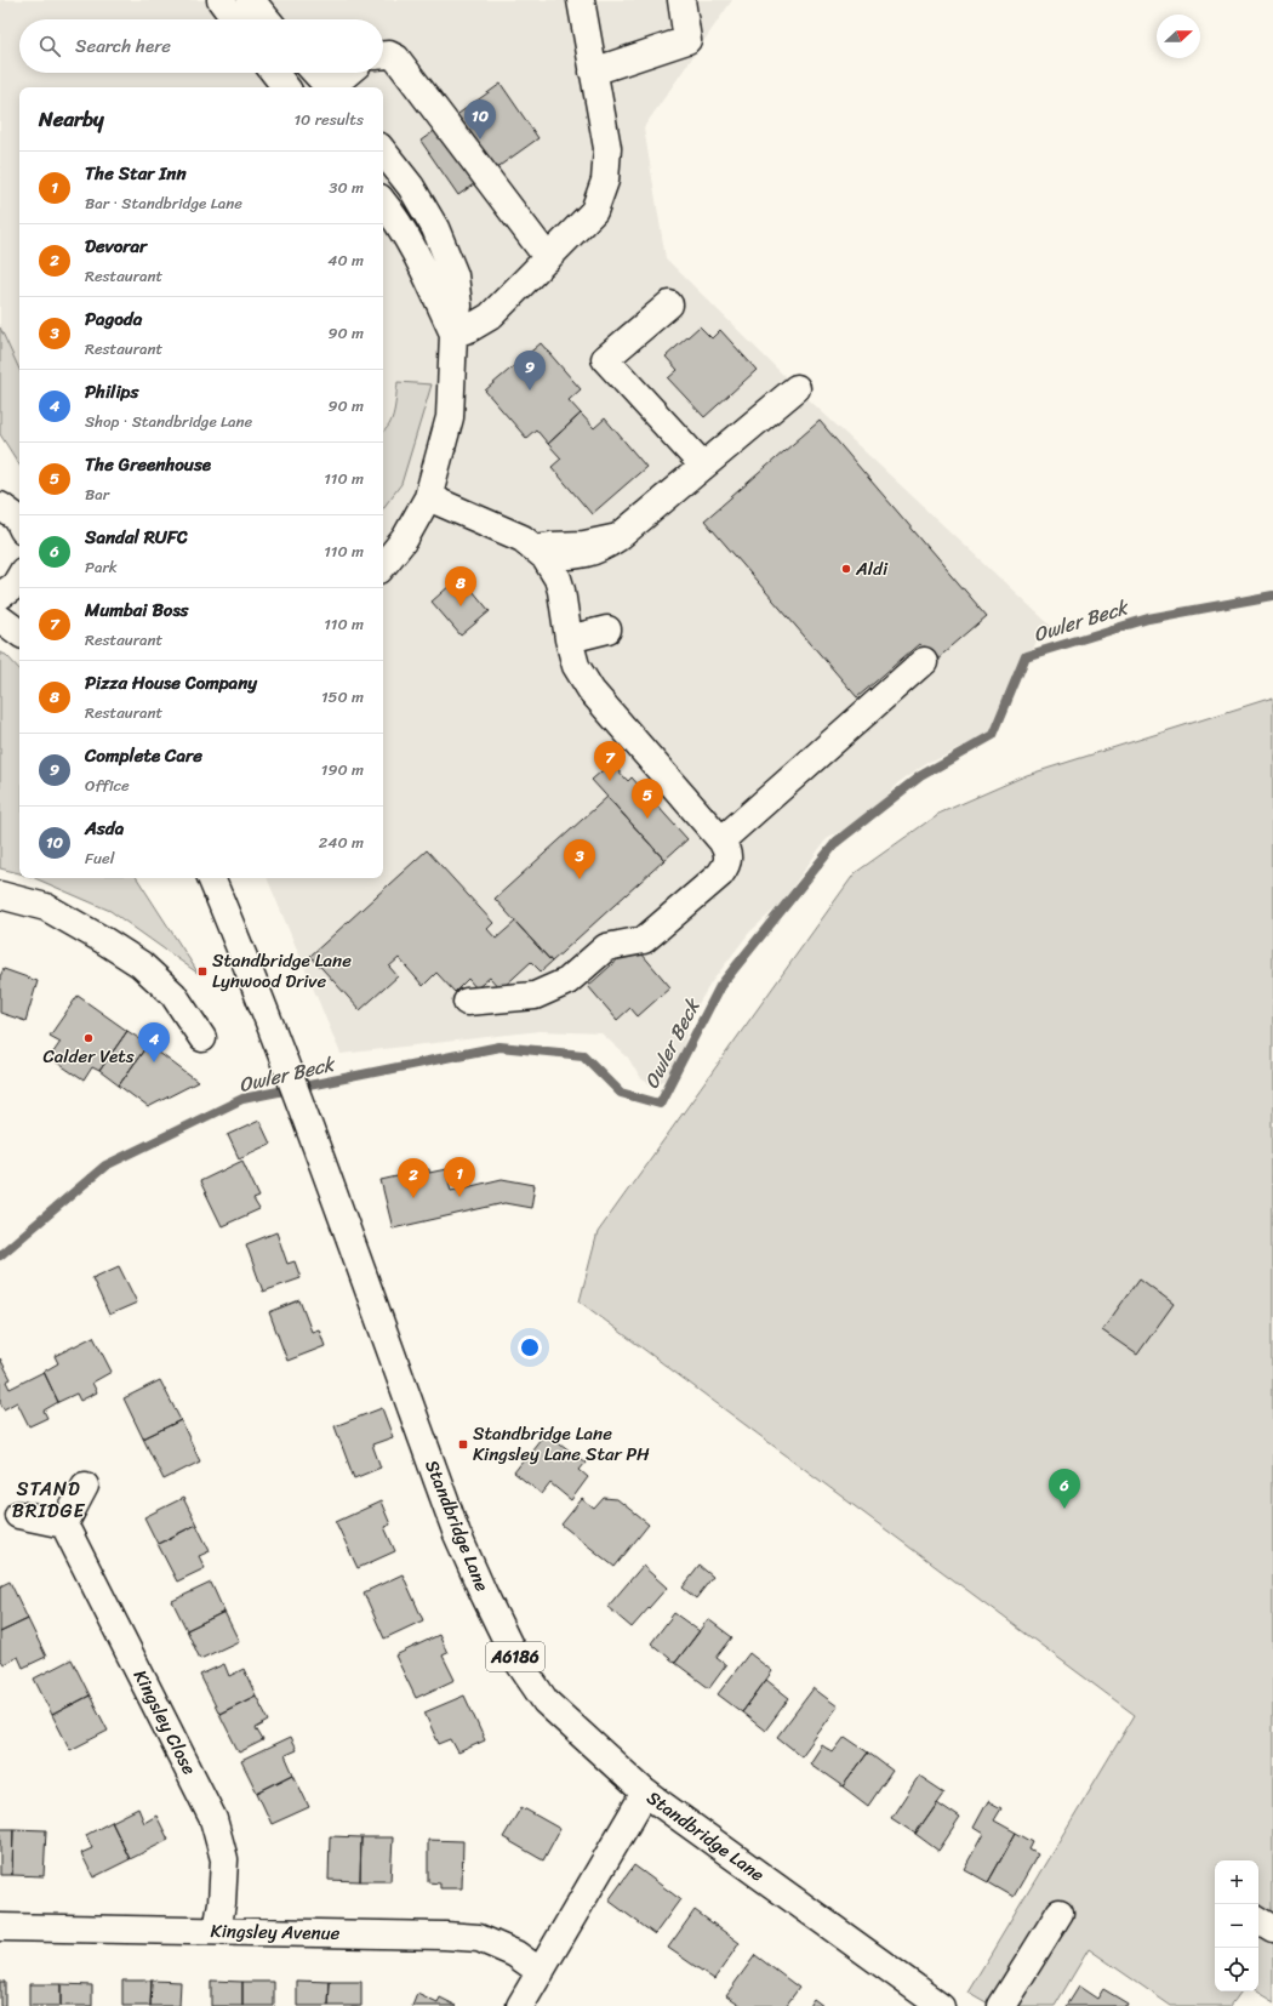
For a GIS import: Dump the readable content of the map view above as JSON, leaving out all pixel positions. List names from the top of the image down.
{
  "streets": {
    "street": [
      "Standbridge Lane",
      "A6186",
      "Kingsley Close",
      "Kingsley Avenue"
    ]
  },
  "crossings": [
    ["Kingsley Close", "Kingsley Avenue"]
  ],
  "districts": ["STAND BRIDGE"],
  "water": ["Owler Beck"],
  "places": {
    "other": ["Aldi", "Calder Vets"],
    "transit": ["Standbridge Lane Lynwood Drive", "Standbridge Lane Kingsley Lane Star PH"]
  },
  "north": "right",
  "page": {
    "search": "Search here",
    "heading": ["Nearby", "10 results"],
    "pins": [
      "10",
      "9",
      "8",
      "7",
      "5",
      "3",
      "4",
      "1",
      "2",
      "6"
    ],
    "list": [
      {
        "mark": "1",
        "name": "The Star Inn",
        "note": "Bar · Standbridge Lane",
        "value": "30 m"
      },
      {
        "mark": "2",
        "name": "Devorar",
        "note": "Restaurant",
        "value": "40 m"
      },
      {
        "mark": "3",
        "name": "Pagoda",
        "note": "Restaurant",
        "value": "90 m"
      },
      {
        "mark": "4",
        "name": "Philips",
        "note": "Shop · Standbridge Lane",
        "value": "90 m"
      },
      {
        "mark": "5",
        "name": "The Greenhouse",
        "note": "Bar",
        "value": "110 m"
      },
      {
        "mark": "6",
        "name": "Sandal RUFC",
        "note": "Park",
        "value": "110 m"
      },
      {
        "mark": "7",
        "name": "Mumbai Boss",
        "note": "Restaurant",
        "value": "110 m"
      },
      {
        "mark": "8",
        "name": "Pizza House Company",
        "note": "Restaurant",
        "value": "150 m"
      },
      {
        "mark": "9",
        "name": "Complete Care",
        "note": "Office",
        "value": "190 m"
      },
      {
        "mark": "10",
        "name": "Asda",
        "note": "Fuel",
        "value": "240 m"
      }
    ],
    "map_buttons": ["+", "−"]
  }
}
